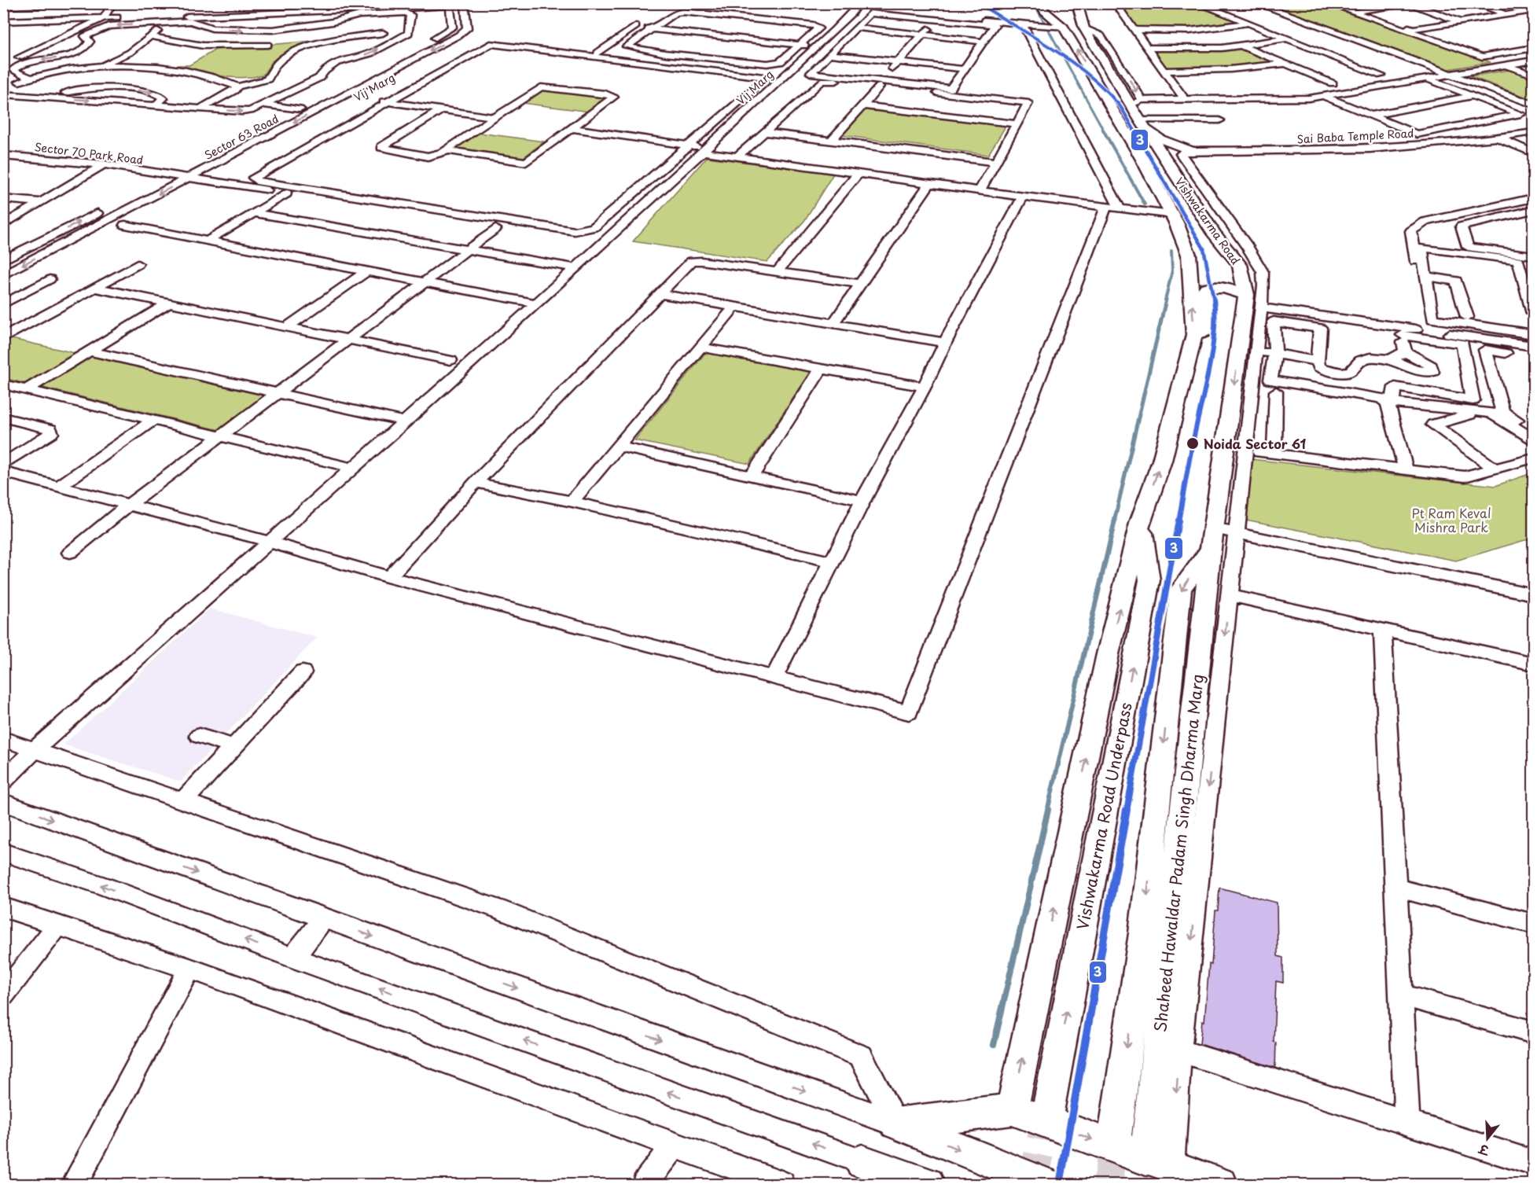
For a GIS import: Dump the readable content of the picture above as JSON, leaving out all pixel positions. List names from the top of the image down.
{
  "streets": {
    "main road": ["Vishwakarma Road", "Vishwakarma Road Underpass", "Shaheed Hawaldar Padam Singh Dharma Marg"],
    "street": [
      "Vij Marg",
      "Sai Baba Temple Road",
      "Sector 63 Road",
      "Sector 70 Park Road"
    ]
  },
  "crossings": [
    ["Vij Marg", "Sector 70 Park Road"],
    ["Sai Baba Temple Road", "Vishwakarma Road"],
    ["Sector 63 Road", "Sector 70 Park Road"],
    ["Vishwakarma Road", "Vishwakarma Road Underpass"],
    ["Vishwakarma Road", "Shaheed Hawaldar Padam Singh Dharma Marg"]
  ],
  "parks": ["Pt Ram Keval Mishra Park"],
  "places": ["Noida Sector 61"],
  "lines": ["transit line 3"],
  "north": "bottom"
}
